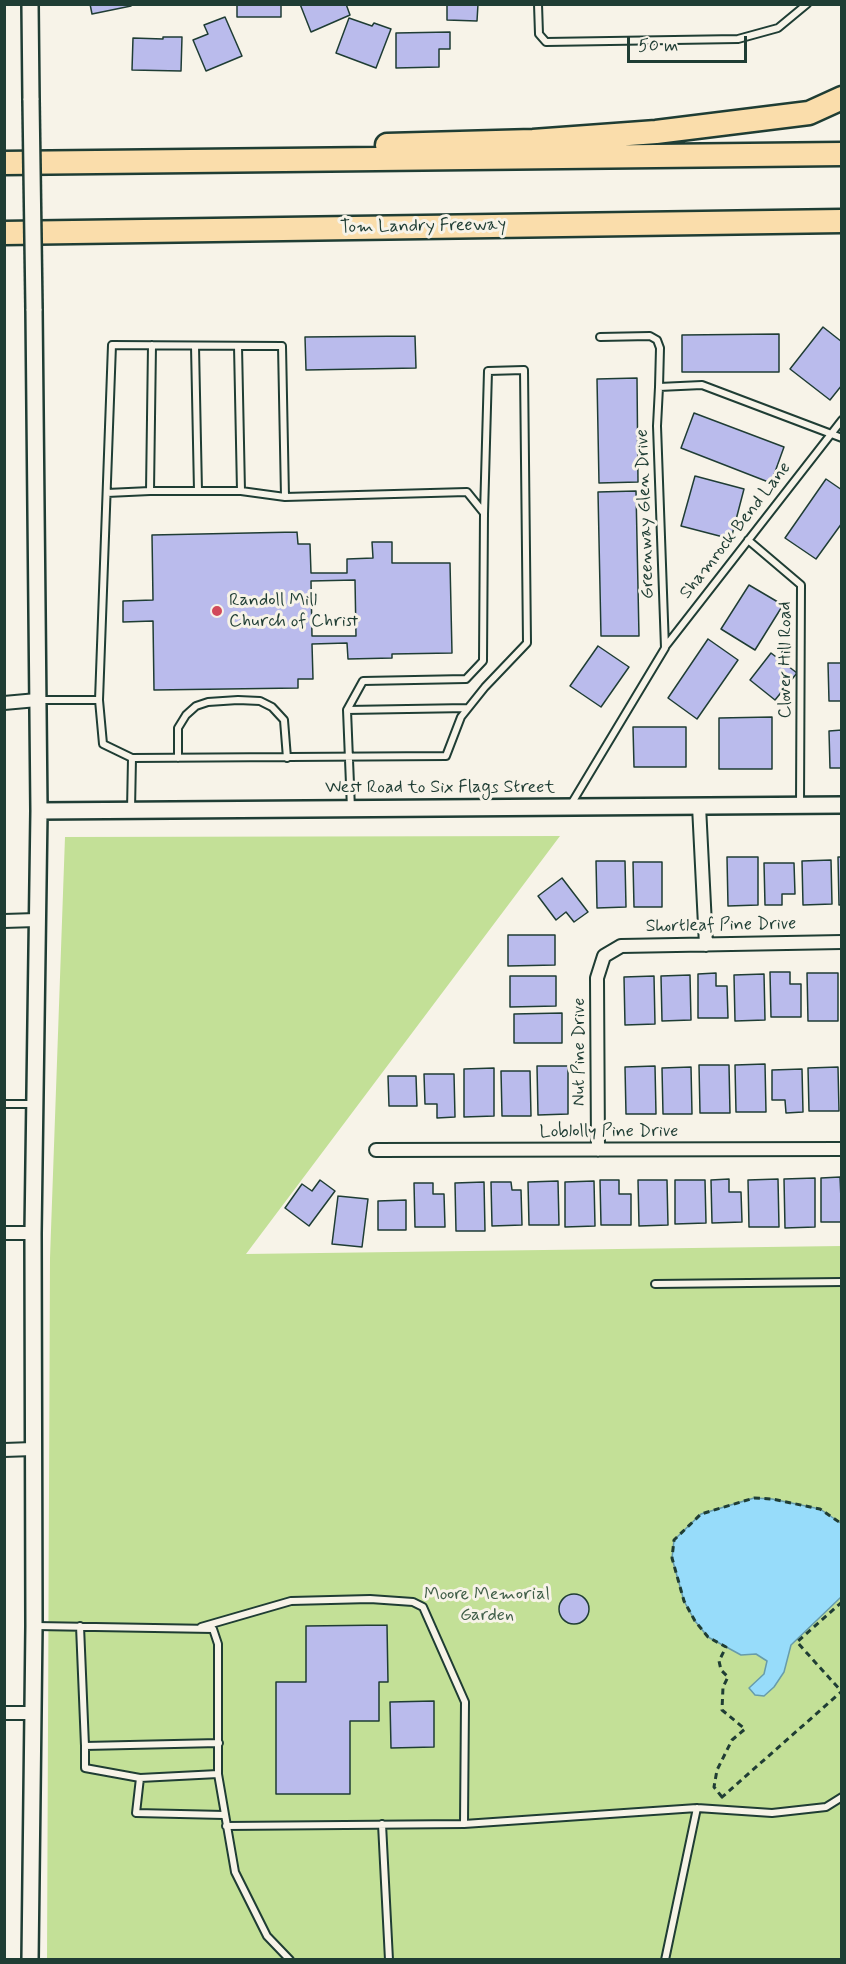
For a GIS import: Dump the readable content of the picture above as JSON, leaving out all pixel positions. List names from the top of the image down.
{
  "streets": {
    "highway": ["Tom Landry Freeway"],
    "street": [
      "West Road to Six Flags Street",
      "Shortleaf Pine Drive",
      "Nut Pine Drive",
      "Loblolly Pine Drive"
    ],
    "lane": ["Greenway Glen Drive", "Shamrock Bend Lane", "Clover Hill Road"]
  },
  "crossings": [
    ["Greenway Glen Drive", "Shamrock Bend Lane"],
    ["Shamrock Bend Lane", "Clover Hill Road"],
    ["Clover Hill Road", "West Road to Six Flags Street"],
    ["Shortleaf Pine Drive", "Nut Pine Drive"],
    ["Nut Pine Drive", "Loblolly Pine Drive"]
  ],
  "parks": ["Moore Memorial Garden"],
  "places": ["Randoll Mill Church of Christ"],
  "scale_bar": "50 m"
}
